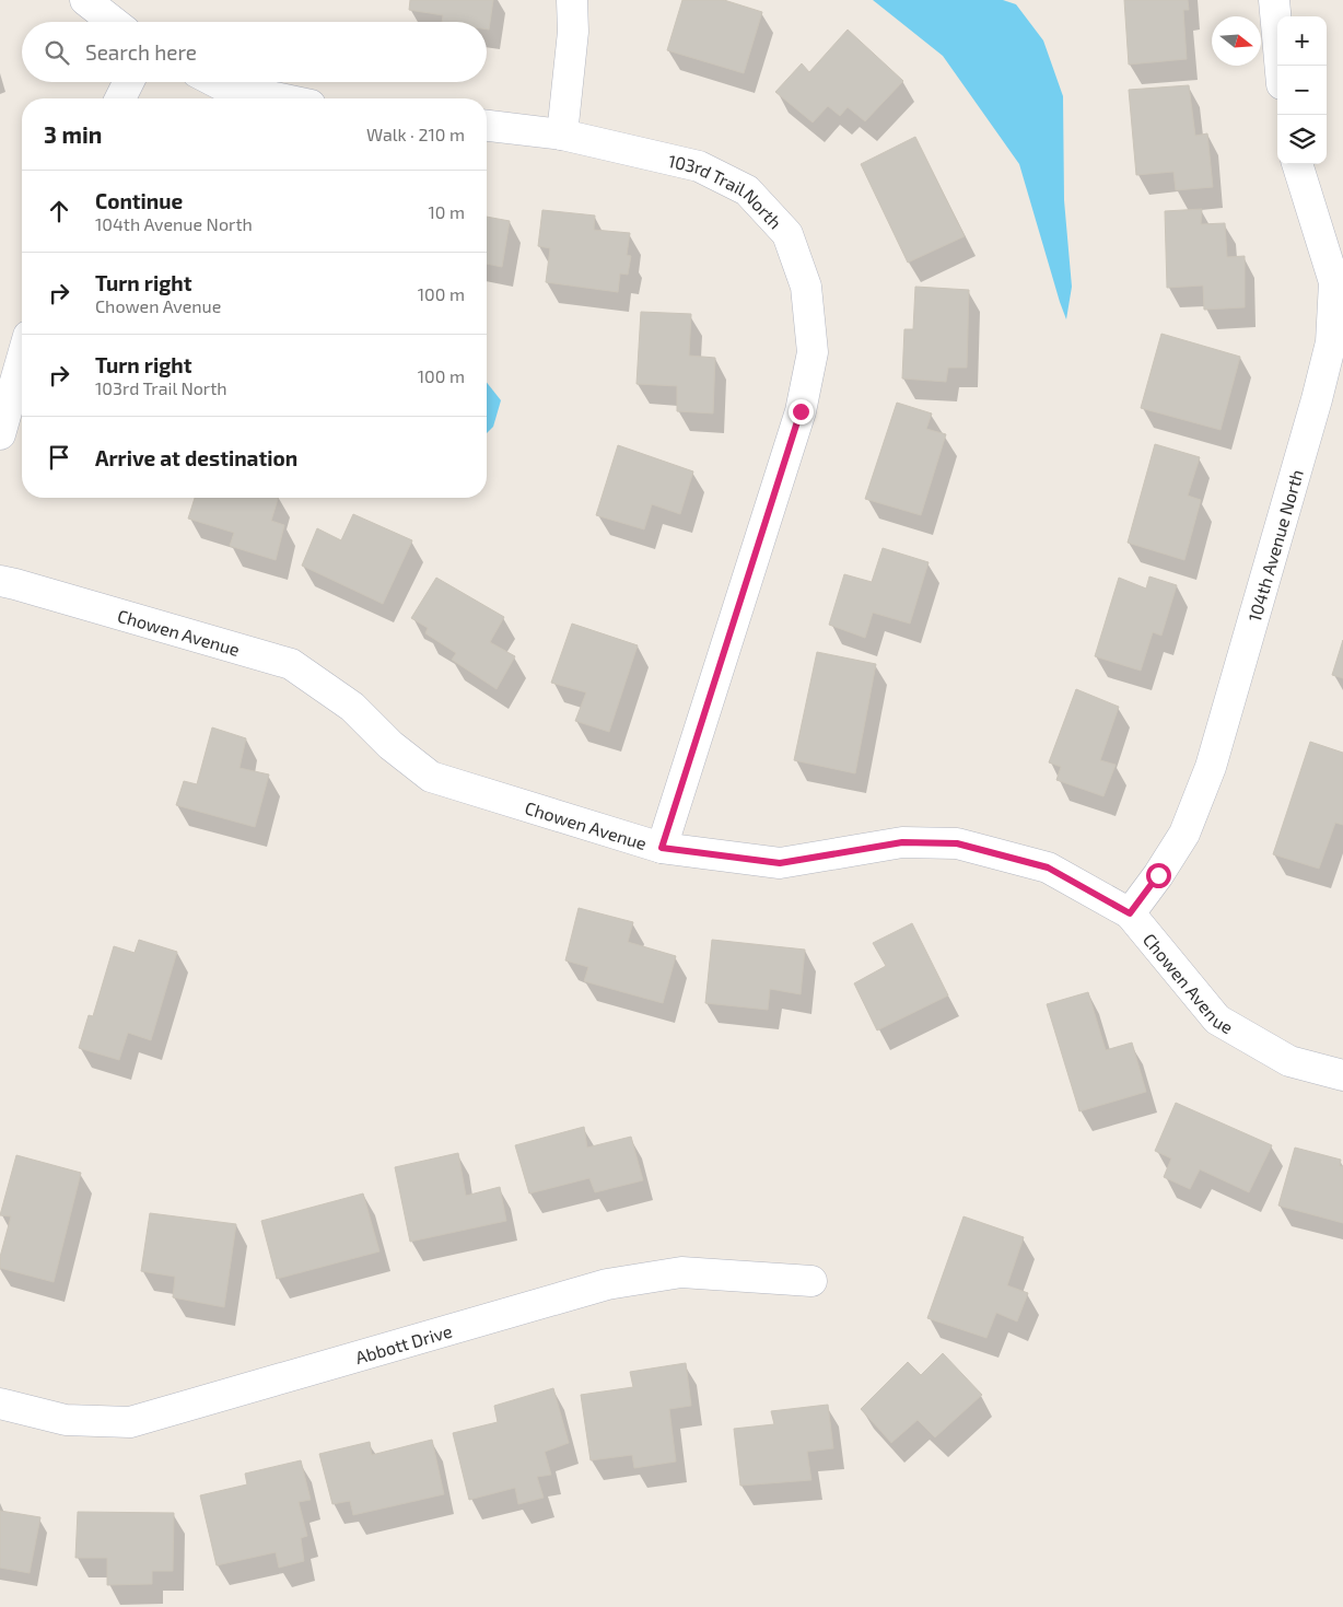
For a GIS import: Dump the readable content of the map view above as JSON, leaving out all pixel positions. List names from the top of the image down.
{
  "streets": {
    "street": [
      "103rd Trail North",
      "104th Avenue North",
      "Chowen Avenue",
      "Abbott Drive"
    ]
  },
  "crossings": [
    ["103rd Trail North", "Chowen Avenue"],
    ["104th Avenue North", "Chowen Avenue"]
  ],
  "north": "right",
  "page": {
    "map_buttons": ["+", "−"],
    "search": "Search here",
    "heading": ["3 min", "Walk · 210 m"],
    "list": [
      ["Continue", "104th Avenue North", "10 m"],
      ["Turn right", "Chowen Avenue", "100 m"],
      ["Turn right", "103rd Trail North", "100 m"],
      "Arrive at destination"
    ]
  }
}
